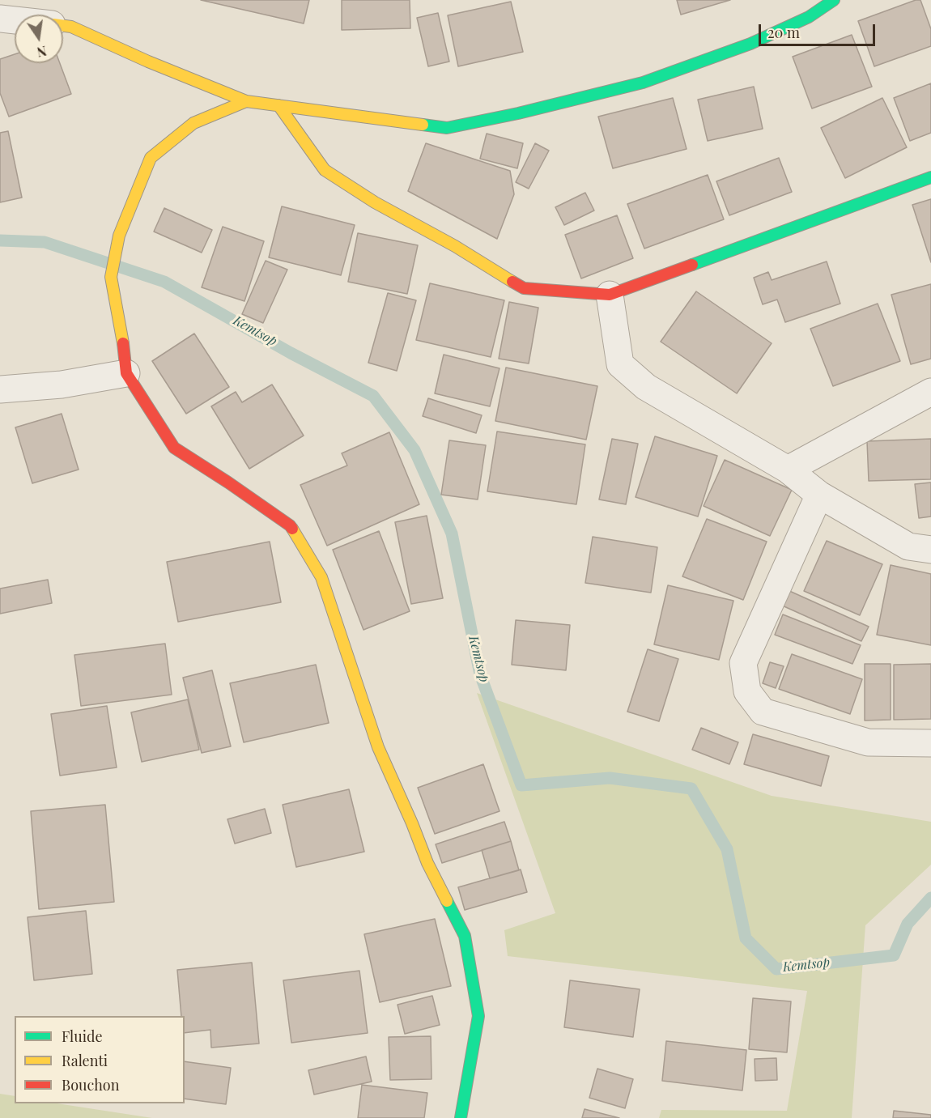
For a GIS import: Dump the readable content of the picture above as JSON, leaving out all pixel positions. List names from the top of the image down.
{
  "water": ["Kemtsop"],
  "legend": ["Fluide", "Ralenti", "Bouchon"],
  "scale_bar": "20 m",
  "north": "bottom"
}
